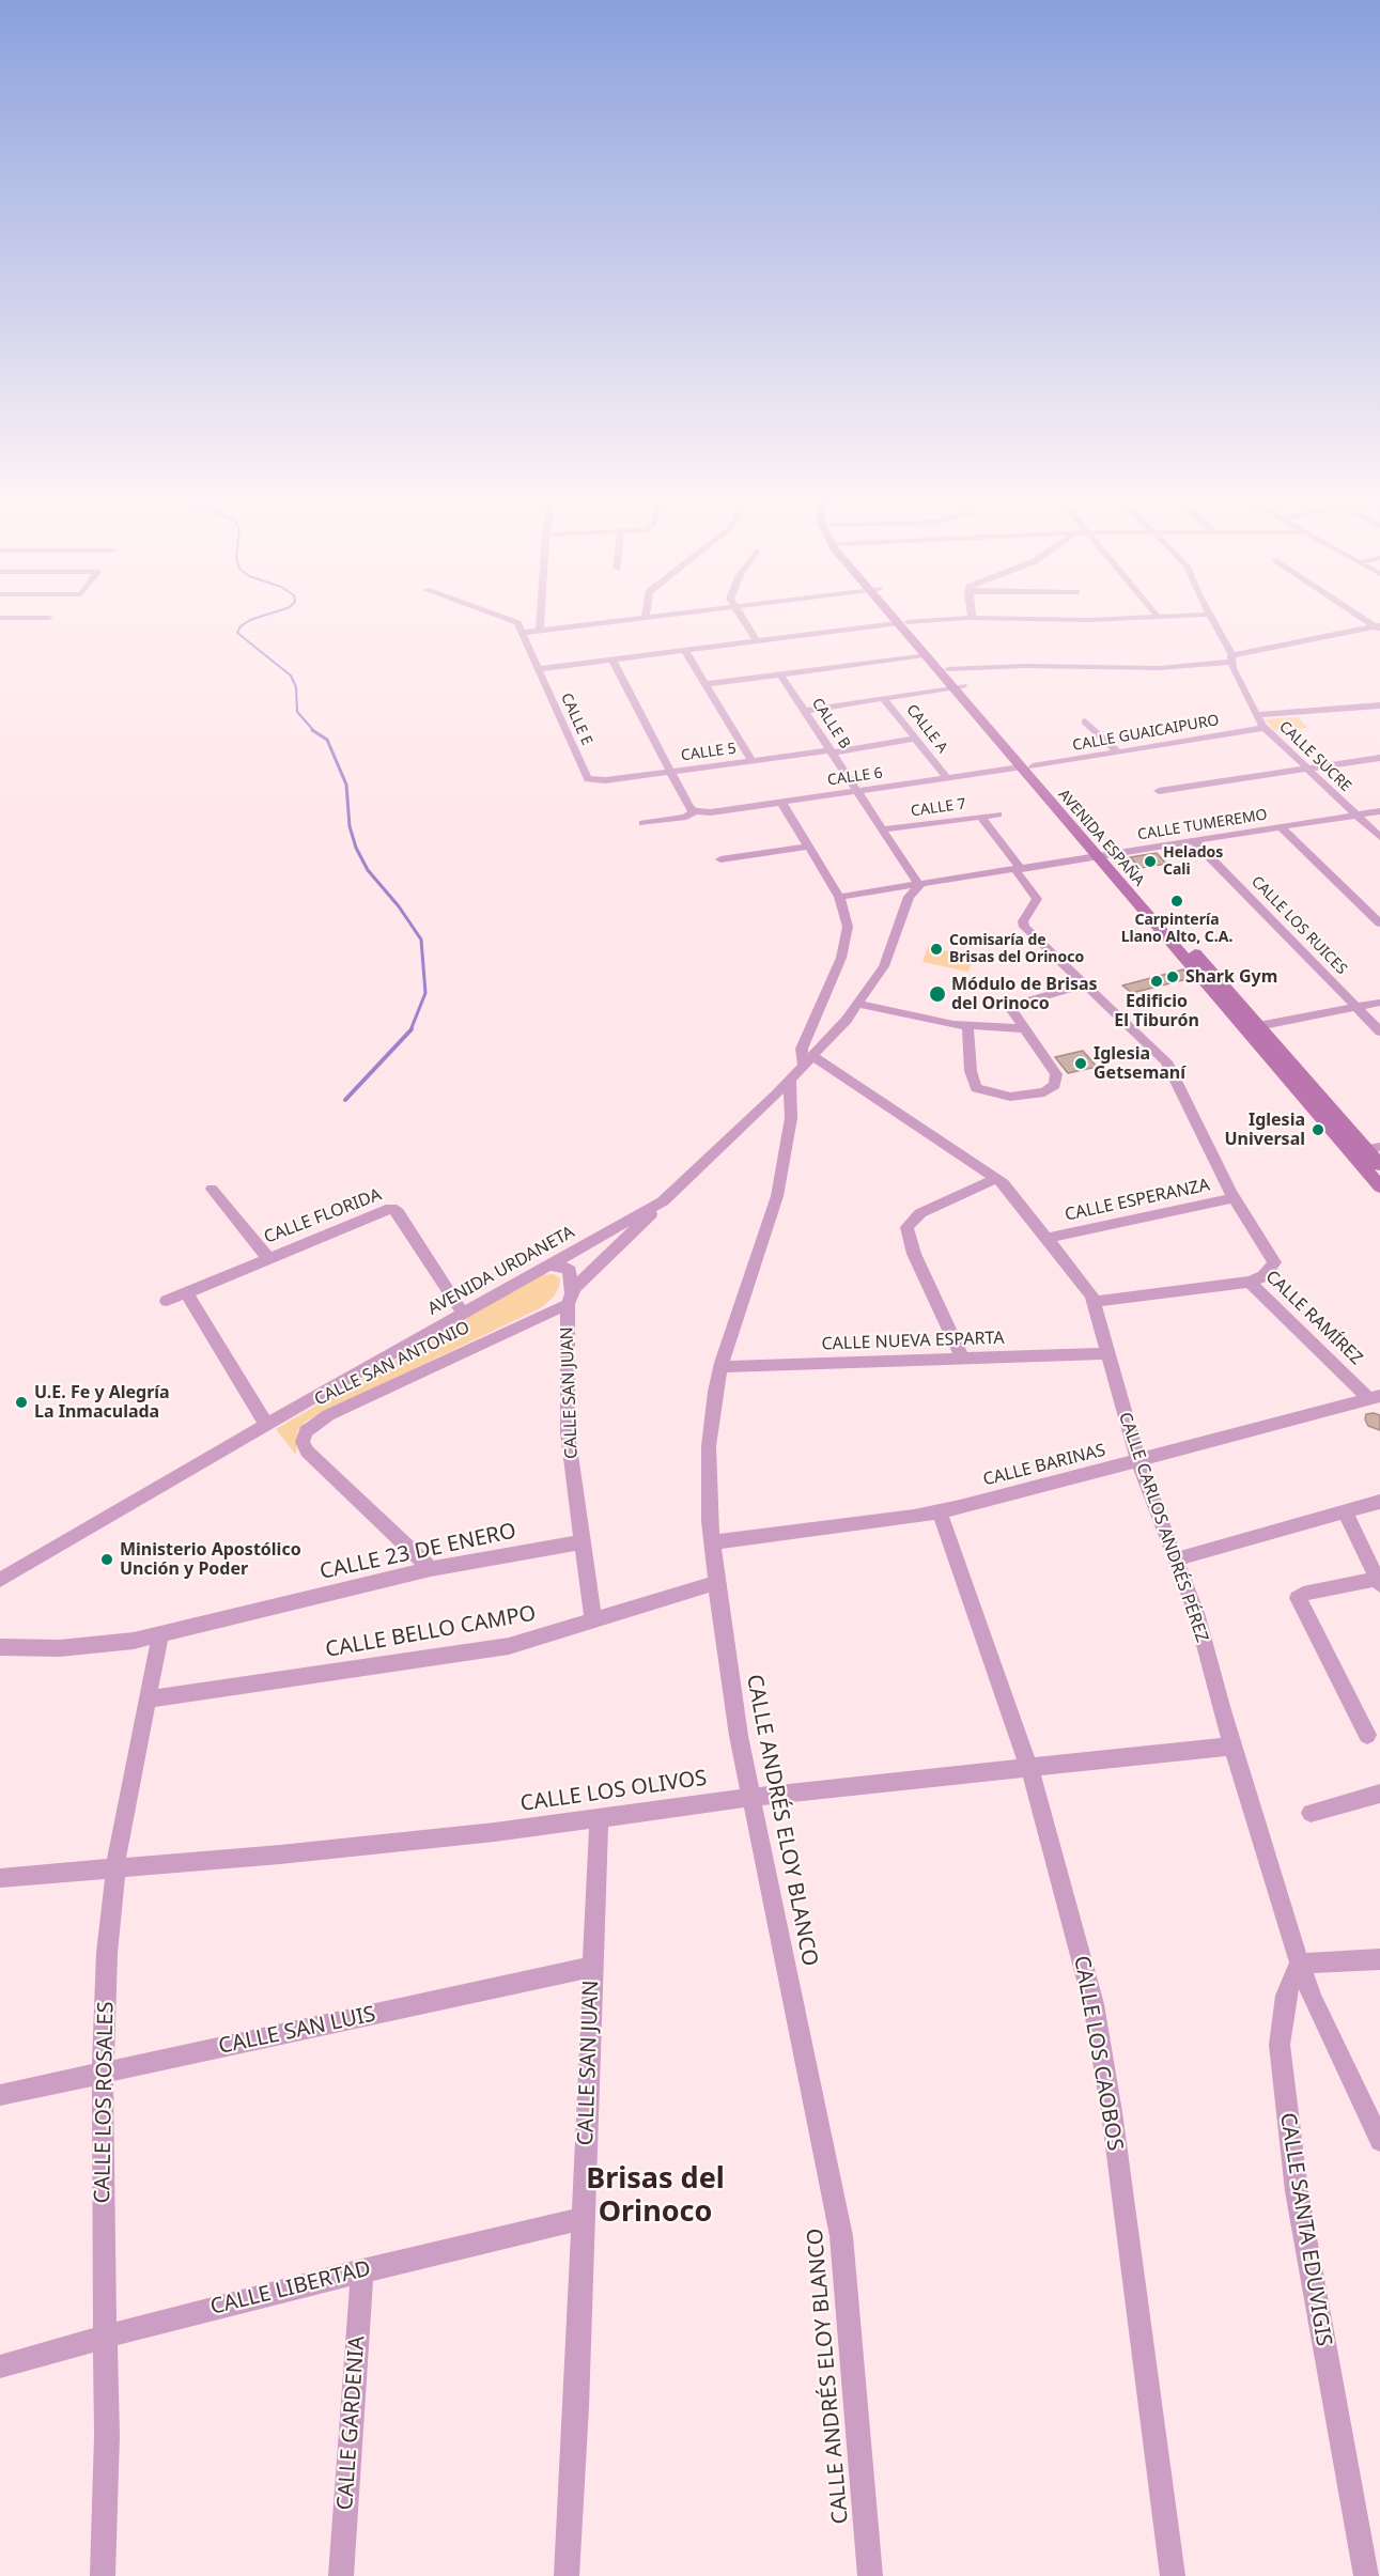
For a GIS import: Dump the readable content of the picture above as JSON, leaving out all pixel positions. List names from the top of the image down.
{
  "streets": {
    "main road": ["AVENIDA ESPAÑA"],
    "street": [
      "CALLE E",
      "CALLE B",
      "CALLE A",
      "CALLE GUAICAIPURO",
      "CALLE 5",
      "CALLE SUCRE",
      "CALLE 6",
      "CALLE 7",
      "CALLE TUMEREMO",
      "CALLE LOS RUICES",
      "CALLE ESPERANZA",
      "CALLE FLORIDA",
      "AVENIDA URDANETA",
      "CALLE RAMÍREZ",
      "CALLE NUEVA ESPARTA",
      "CALLE SAN ANTONIO",
      "CALLE SAN JUAN",
      "CALLE BARINAS",
      "CALLE CARLOS ANDRÉS PÉREZ",
      "CALLE 23 DE ENERO",
      "CALLE BELLO CAMPO",
      "CALLE LOS OLIVOS",
      "CALLE ANDRÉS ELOY BLANCO",
      "CALLE SAN LUIS",
      "CALLE LOS CAOBOS",
      "CALLE LOS ROSALES",
      "CALLE SANTA EDUVIGIS",
      "CALLE LIBERTAD",
      "CALLE GARDENIA"
    ]
  },
  "crossings": [
    ["CALLE E", "CALLE 5"],
    ["CALLE B", "CALLE 5"],
    ["CALLE B", "CALLE 6"],
    ["CALLE B", "CALLE 7"],
    ["CALLE B", "CALLE TUMEREMO"],
    ["CALLE B", "AVENIDA URDANETA"],
    ["CALLE A", "CALLE 5"],
    ["CALLE A", "CALLE 6"],
    ["CALLE GUAICAIPURO", "CALLE SUCRE"],
    ["CALLE GUAICAIPURO", "CALLE 6"],
    ["CALLE GUAICAIPURO", "AVENIDA ESPAÑA"],
    ["CALLE SUCRE", "CALLE TUMEREMO"],
    ["CALLE 6", "AVENIDA ESPAÑA"],
    ["CALLE 6", "CALLE ANDRÉS ELOY BLANCO"],
    ["CALLE TUMEREMO", "AVENIDA ESPAÑA"],
    ["CALLE TUMEREMO", "CALLE LOS RUICES"],
    ["CALLE TUMEREMO", "AVENIDA URDANETA"],
    ["CALLE TUMEREMO", "CALLE RAMÍREZ"],
    ["CALLE TUMEREMO", "CALLE ANDRÉS ELOY BLANCO"],
    ["CALLE ESPERANZA", "CALLE RAMÍREZ"],
    ["CALLE ESPERANZA", "CALLE CARLOS ANDRÉS PÉREZ"],
    ["CALLE FLORIDA", "AVENIDA URDANETA"],
    ["AVENIDA URDANETA", "CALLE CARLOS ANDRÉS PÉREZ"],
    ["AVENIDA URDANETA", "CALLE ANDRÉS ELOY BLANCO"],
    ["CALLE RAMÍREZ", "CALLE BARINAS"],
    ["CALLE NUEVA ESPARTA", "CALLE CARLOS ANDRÉS PÉREZ"],
    ["CALLE NUEVA ESPARTA", "CALLE ANDRÉS ELOY BLANCO"],
    ["CALLE SAN ANTONIO", "CALLE SAN JUAN"],
    ["CALLE SAN ANTONIO", "CALLE 23 DE ENERO"],
    ["CALLE SAN JUAN", "CALLE 23 DE ENERO"],
    ["CALLE SAN JUAN", "CALLE BELLO CAMPO"],
    ["CALLE SAN JUAN", "CALLE LOS OLIVOS"],
    ["CALLE SAN JUAN", "CALLE SAN LUIS"],
    ["CALLE SAN JUAN", "CALLE LIBERTAD"],
    ["CALLE BARINAS", "CALLE CARLOS ANDRÉS PÉREZ"],
    ["CALLE BARINAS", "CALLE ANDRÉS ELOY BLANCO"],
    ["CALLE BARINAS", "CALLE LOS CAOBOS"],
    ["CALLE CARLOS ANDRÉS PÉREZ", "CALLE LOS OLIVOS"],
    ["CALLE CARLOS ANDRÉS PÉREZ", "CALLE ANDRÉS ELOY BLANCO"],
    ["CALLE CARLOS ANDRÉS PÉREZ", "CALLE SANTA EDUVIGIS"],
    ["CALLE 23 DE ENERO", "CALLE LOS ROSALES"],
    ["CALLE BELLO CAMPO", "CALLE ANDRÉS ELOY BLANCO"],
    ["CALLE BELLO CAMPO", "CALLE LOS ROSALES"],
    ["CALLE LOS OLIVOS", "CALLE ANDRÉS ELOY BLANCO"],
    ["CALLE LOS OLIVOS", "CALLE LOS CAOBOS"],
    ["CALLE LOS OLIVOS", "CALLE LOS ROSALES"],
    ["CALLE SAN LUIS", "CALLE LOS ROSALES"],
    ["CALLE LOS ROSALES", "CALLE LIBERTAD"],
    ["CALLE LIBERTAD", "CALLE GARDENIA"]
  ],
  "districts": ["Brisas del Orinoco"],
  "places": [
    "Helados Cali",
    "Carpintería Llano Alto, C.A.",
    "Comisaría de Brisas del Orinoco",
    "Shark Gym",
    "Edificio El Tiburón",
    "Módulo de Brisas del Orinoco",
    "Iglesia Getsemaní",
    "Iglesia Universal",
    "U.E. Fe y Alegría La Inmaculada",
    "Ministerio Apostólico Unción y Poder"
  ]
}
